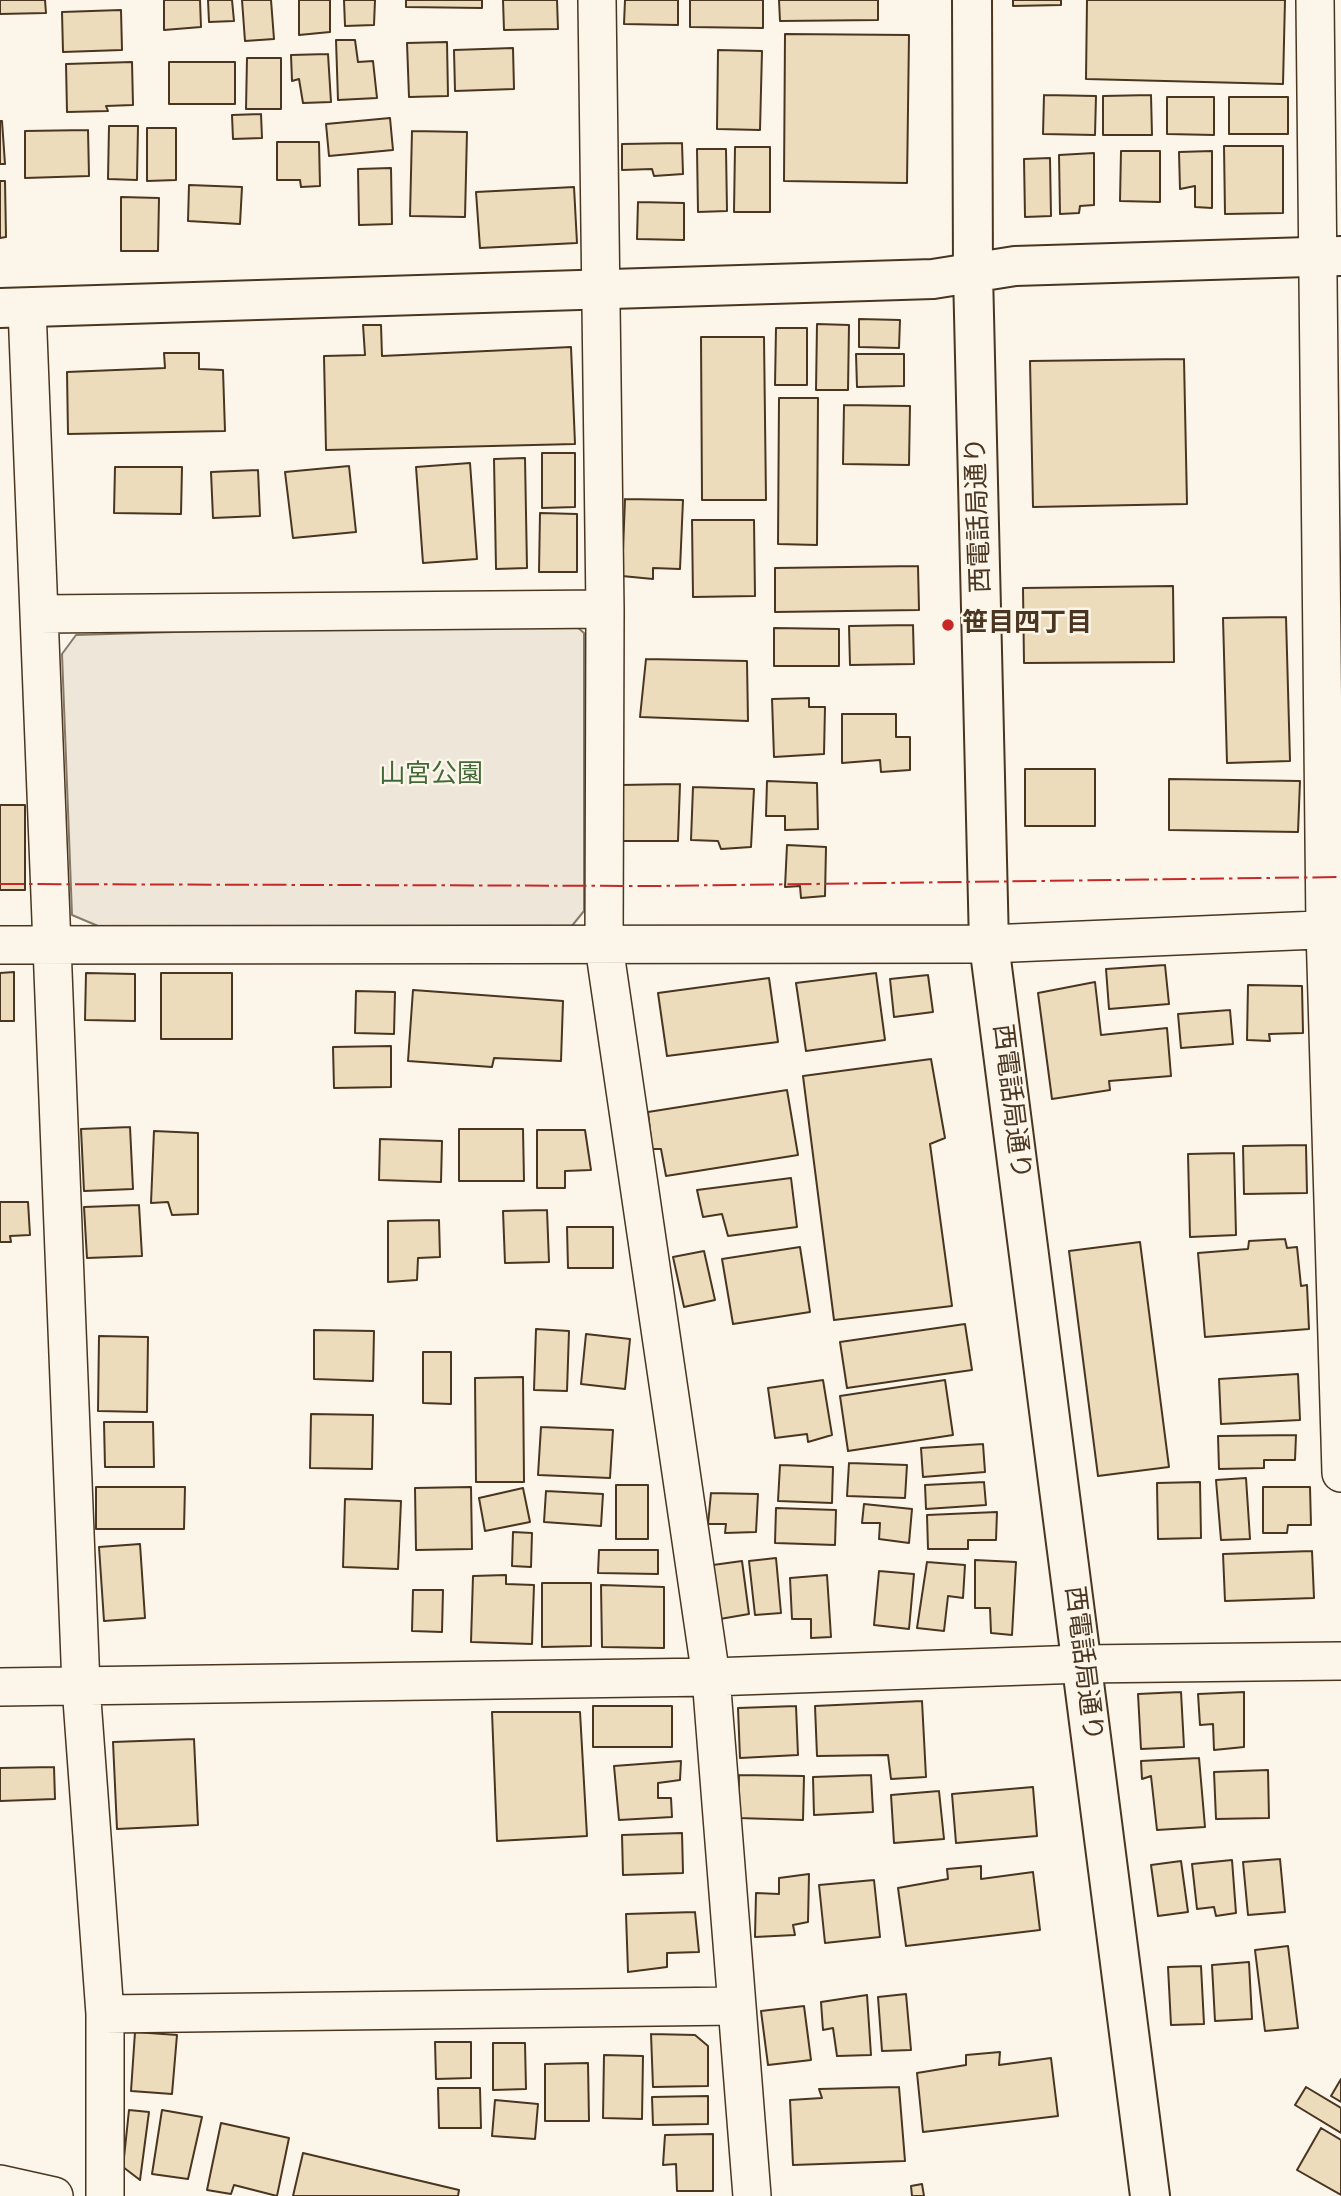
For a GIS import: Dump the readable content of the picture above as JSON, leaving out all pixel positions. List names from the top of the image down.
{
  "streets": {
    "street": ["西電話局通り"]
  },
  "parks": ["山宮公園"],
  "places": ["笹目四丁目"]
}
